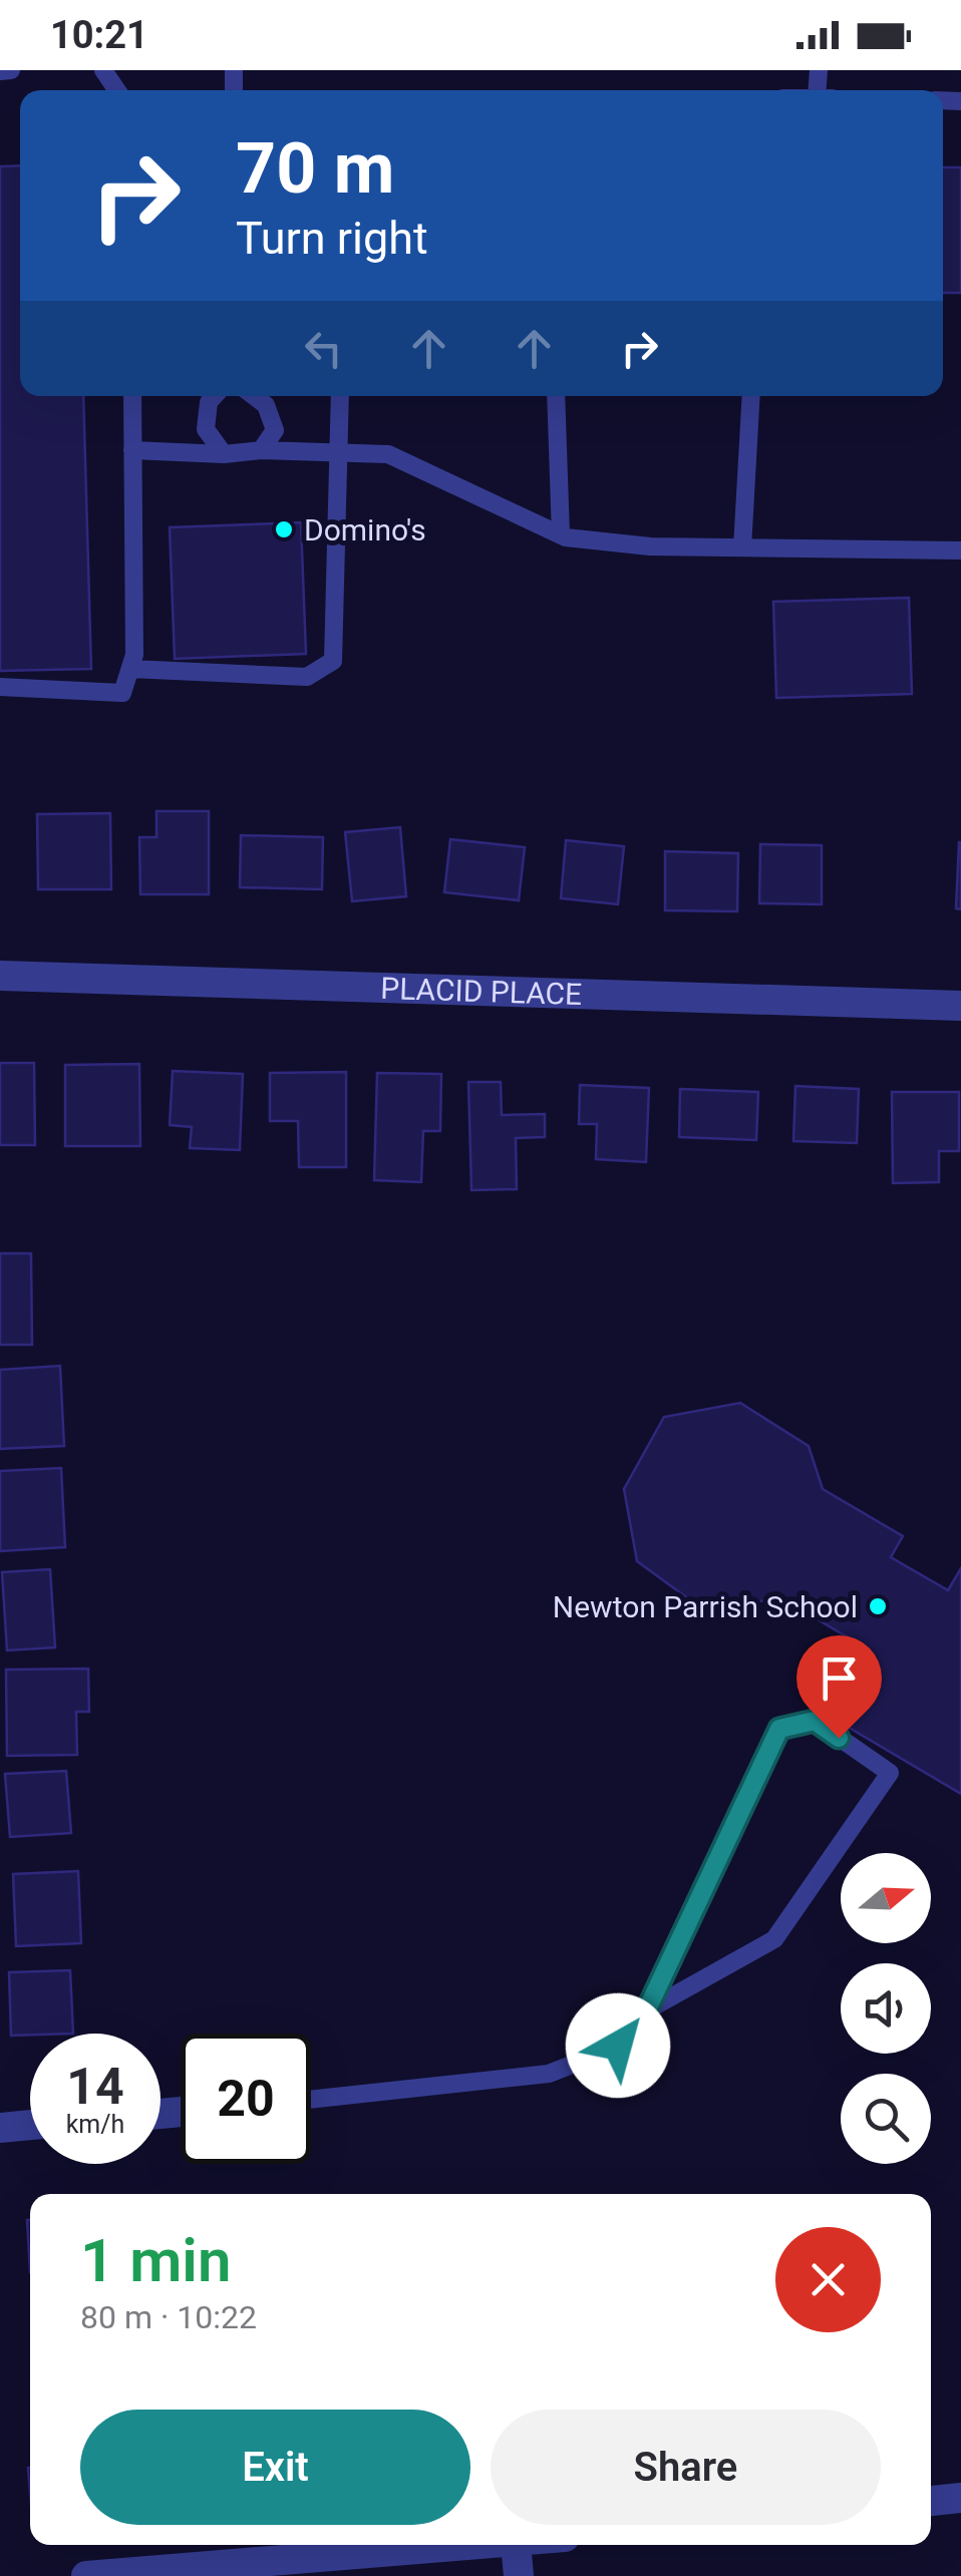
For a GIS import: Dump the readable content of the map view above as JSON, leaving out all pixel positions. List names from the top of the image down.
{
  "streets": {
    "street": ["PLACID PLACE"]
  },
  "places": ["Domino's", "Newton Parrish School"],
  "north": "right",
  "page": {
    "status": "10:21",
    "turn": ["70 m", "Turn right"],
    "speed": "14 km/h",
    "limit": "20",
    "heading": ["1 min", "80 m · 10:22"],
    "buttons": ["Exit", "Share"]
  }
}
